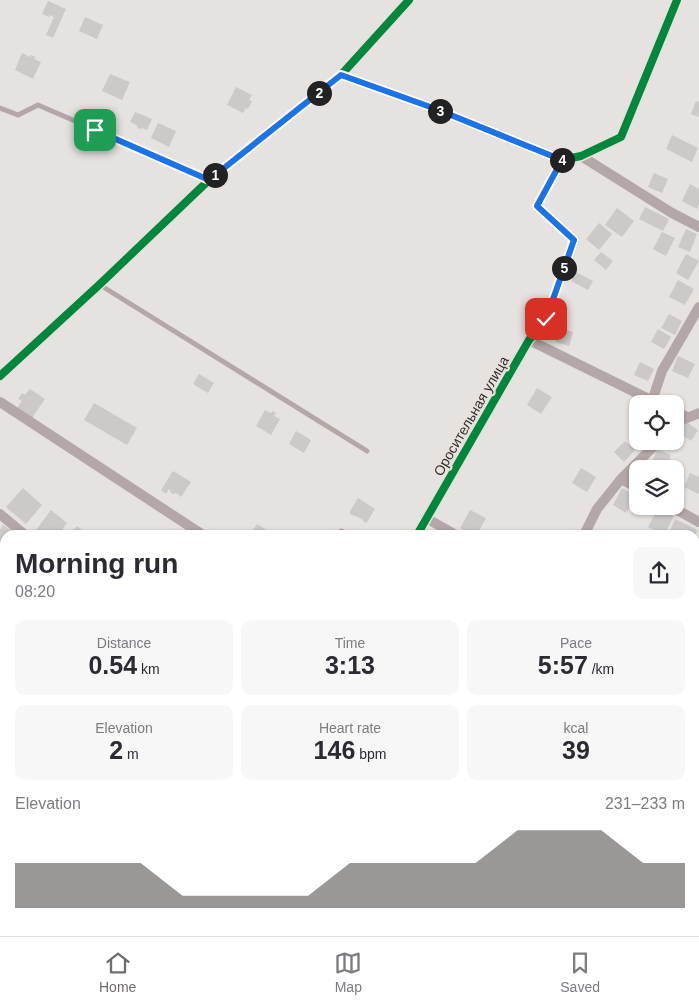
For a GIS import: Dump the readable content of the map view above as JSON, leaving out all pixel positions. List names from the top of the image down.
{
  "streets": {
    "street": ["Оросительная улица"]
  },
  "page": {
    "pins": [
      "2",
      "3",
      "4",
      "1",
      "5"
    ],
    "heading": ["Morning run", "08:20"],
    "stats": [
      ["Distance", "0.54 km"],
      ["Time", "3:13"],
      ["Pace", "5:57 /km"],
      ["Elevation", "2 m"],
      ["Heart rate", "146 bpm"],
      ["kcal", "39"]
    ],
    "chart": ["Elevation", "231–233 m"],
    "tabs": ["Home", "Map", "Saved"]
  }
}
